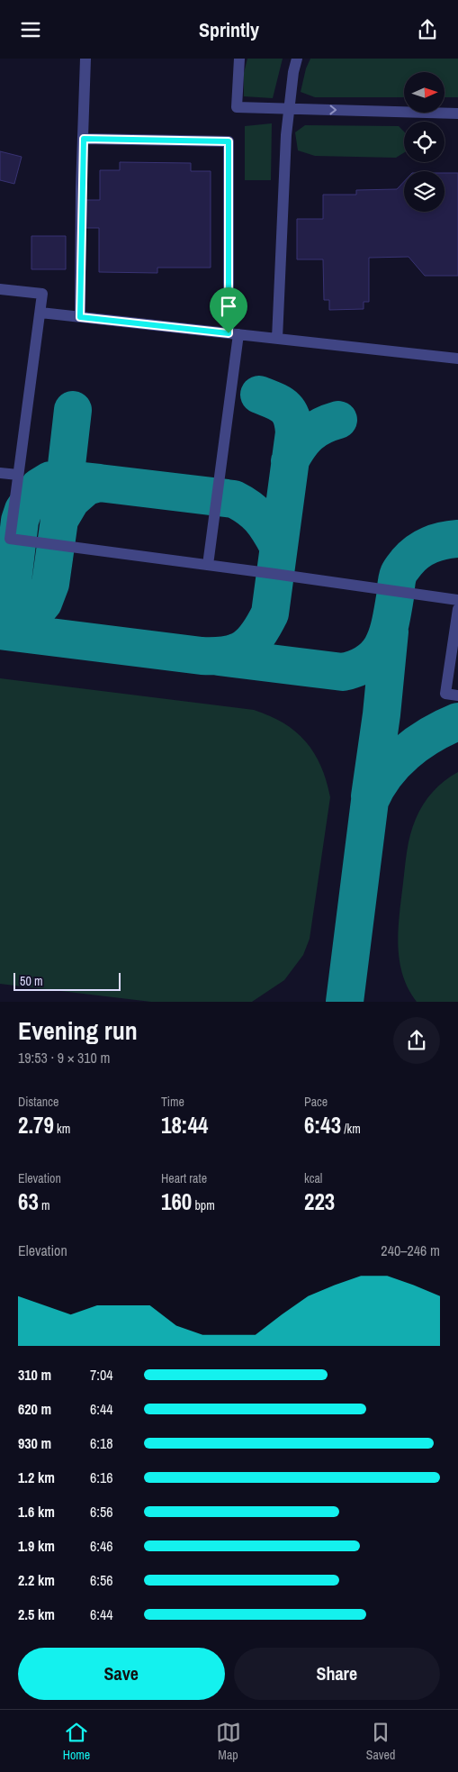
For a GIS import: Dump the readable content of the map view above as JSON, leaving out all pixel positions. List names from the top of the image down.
{
  "scale_bar": "50 m",
  "north": "right",
  "page": {
    "header": "Sprintly",
    "scale": "50 m",
    "heading": ["Evening run", "19:53 · 9 × 310 m"],
    "stats": [
      ["Distance", "2.79 km"],
      ["Time", "18:44"],
      ["Pace", "6:43 /km"],
      ["Elevation", "63 m"],
      ["Heart rate", "160 bpm"],
      ["kcal", "223"]
    ],
    "chart": ["Elevation", "240–246 m"],
    "list": [
      {
        "name": "310 m",
        "note": "7:04"
      },
      {
        "name": "620 m",
        "note": "6:44"
      },
      {
        "name": "930 m",
        "note": "6:18"
      },
      {
        "name": "1.2 km",
        "note": "6:16"
      },
      {
        "name": "1.6 km",
        "note": "6:56"
      },
      {
        "name": "1.9 km",
        "note": "6:46"
      },
      {
        "name": "2.2 km",
        "note": "6:56"
      },
      {
        "name": "2.5 km",
        "note": "6:44"
      }
    ],
    "buttons": ["Save", "Share"],
    "tabs": ["Home", "Map", "Saved"]
  }
}
